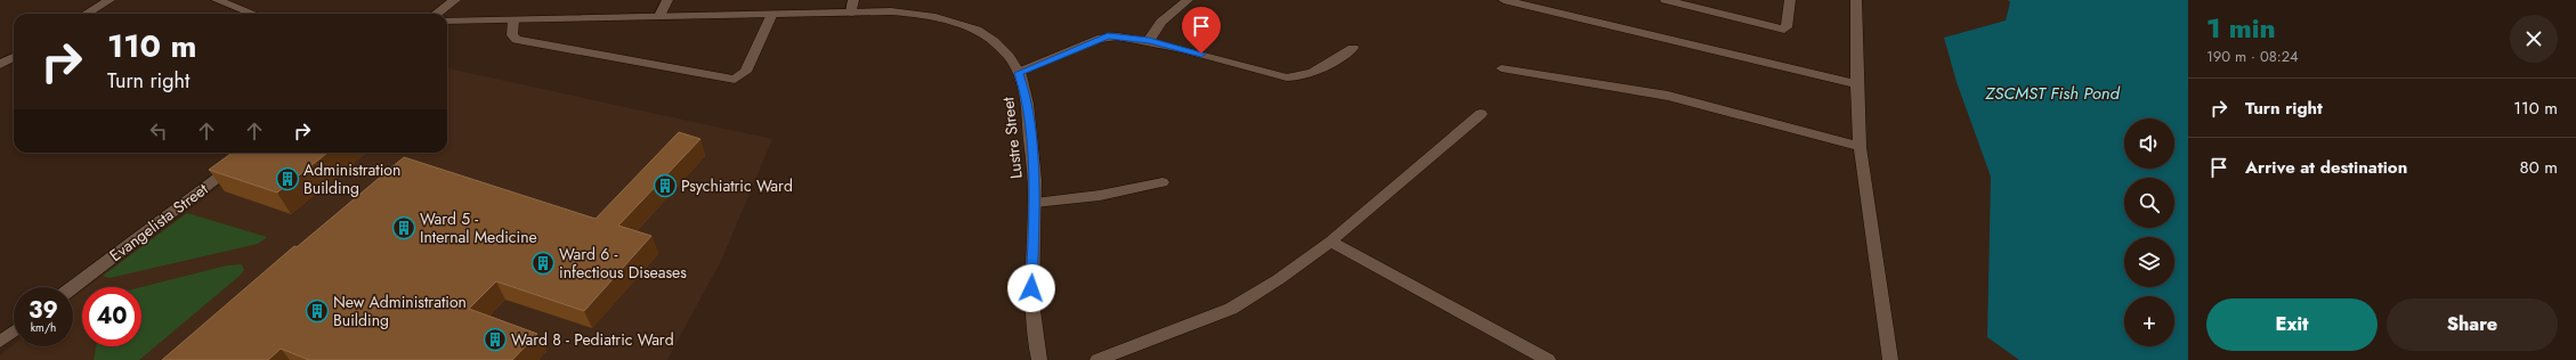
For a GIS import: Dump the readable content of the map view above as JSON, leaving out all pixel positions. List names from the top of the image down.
{
  "streets": {
    "street": ["Lustre Street", "Evangelista Street"]
  },
  "water": ["ZSCMST Fish Pond"],
  "places": {
    "building": [
      "Administration Building",
      "Psychiatric Ward",
      "Ward 5 - Internal Medicine",
      "Ward 6 - infectious Diseases",
      "New Administration Building",
      "Ward 8 - Pediatric Ward"
    ]
  },
  "page": {
    "heading": ["1 min", "190 m · 08:24"],
    "turn": ["110 m", "Turn right"],
    "list": [
      {
        "name": "Turn right",
        "value": "110 m"
      },
      {
        "name": "Arrive at destination",
        "value": "80 m"
      }
    ],
    "map_buttons": "+",
    "speed": "39 km/h",
    "limit": "40",
    "buttons": ["Exit", "Share"]
  }
}
